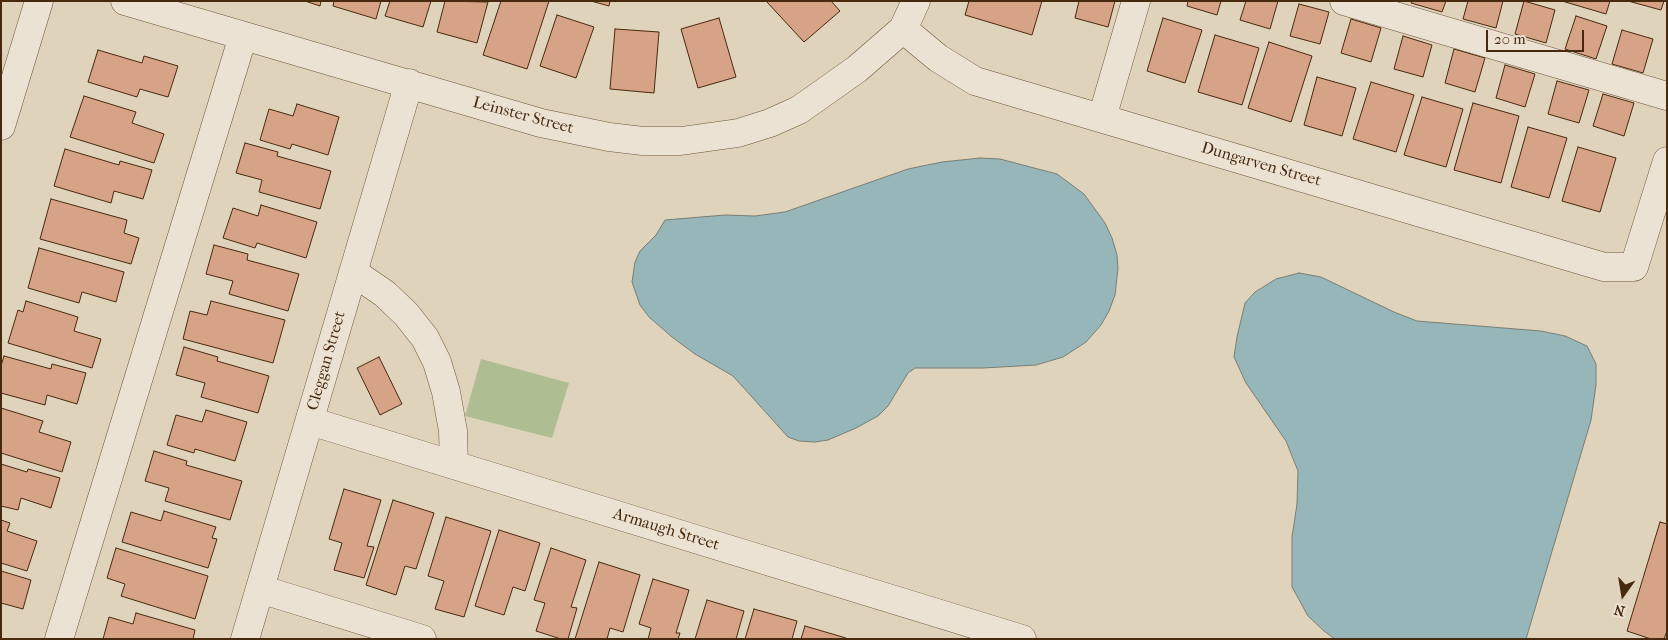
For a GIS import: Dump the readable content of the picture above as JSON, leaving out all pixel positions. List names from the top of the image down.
{
  "streets": {
    "street": [
      "Leinster Street",
      "Dungarven Street",
      "Cleggan Street",
      "Armaugh Street"
    ]
  },
  "crossings": [
    ["Leinster Street", "Dungarven Street"],
    ["Leinster Street", "Cleggan Street"],
    ["Cleggan Street", "Armaugh Street"]
  ],
  "scale_bar": "20 m",
  "north": "bottom"
}
